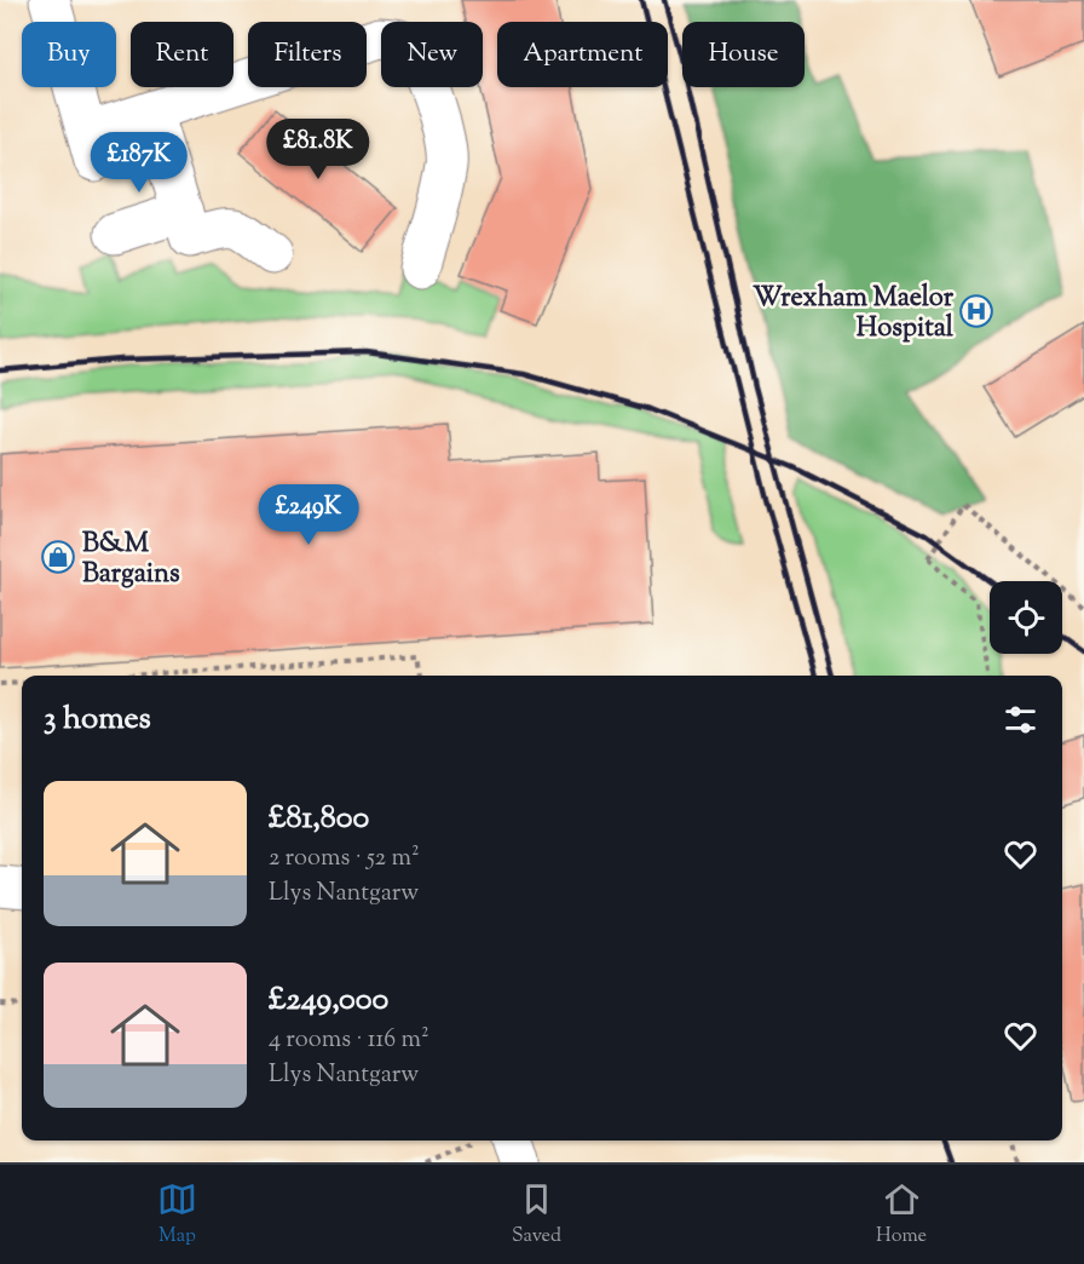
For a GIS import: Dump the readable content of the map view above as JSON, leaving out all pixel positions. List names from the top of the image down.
{
  "places": {
    "hospital": ["Wrexham Maelor Hospital"],
    "shop": ["B&M Bargains"]
  },
  "page": {
    "chip": [
      "Buy",
      "Rent",
      "Filters",
      "New",
      "Apartment",
      "House"
    ],
    "price": ["£81.8K", "£187K", "£249K"],
    "heading": "3 homes",
    "list": [
      {
        "name": "£81,800",
        "note": "2 rooms · 52 m² · Llys Nantgarw"
      },
      {
        "name": "£249,000",
        "note": "4 rooms · 116 m² · Llys Nantgarw"
      }
    ],
    "tabs": ["Map", "Saved", "Home"]
  }
}
